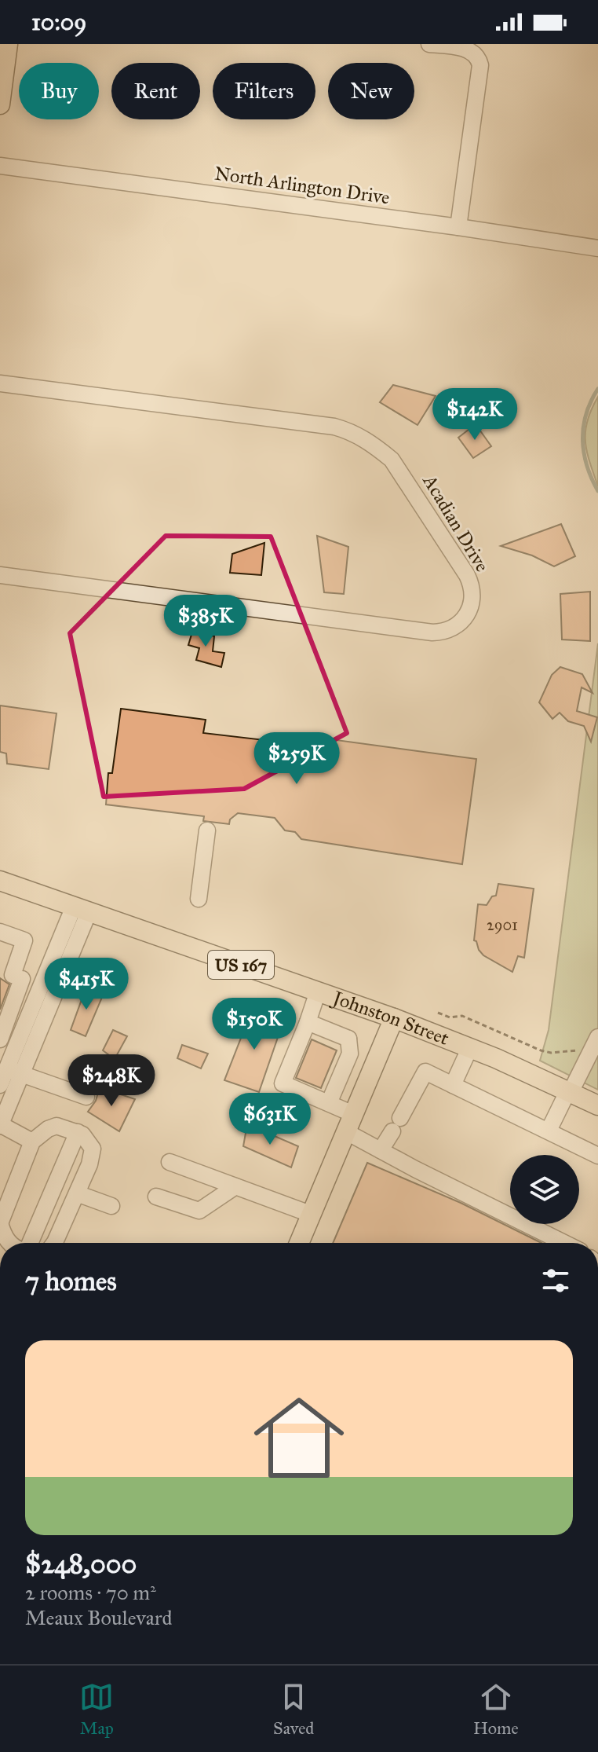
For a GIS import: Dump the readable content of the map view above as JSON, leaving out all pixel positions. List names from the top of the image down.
{
  "streets": {
    "main road": ["US 167", "Johnston Street"],
    "street": ["North Arlington Drive", "Acadian Drive"]
  },
  "house_numbers": ["2901"],
  "page": {
    "status": "10:09",
    "chip": [
      "Buy",
      "Rent",
      "Filters",
      "New"
    ],
    "price": [
      "$142K",
      "$385K",
      "$259K",
      "$415K",
      "$150K",
      "$248K",
      "$631K"
    ],
    "heading": "7 homes",
    "list": [
      {
        "name": "$248,000",
        "note": "2 rooms · 70 m² · Meaux Boulevard"
      }
    ],
    "tabs": ["Map", "Saved", "Home"]
  }
}
